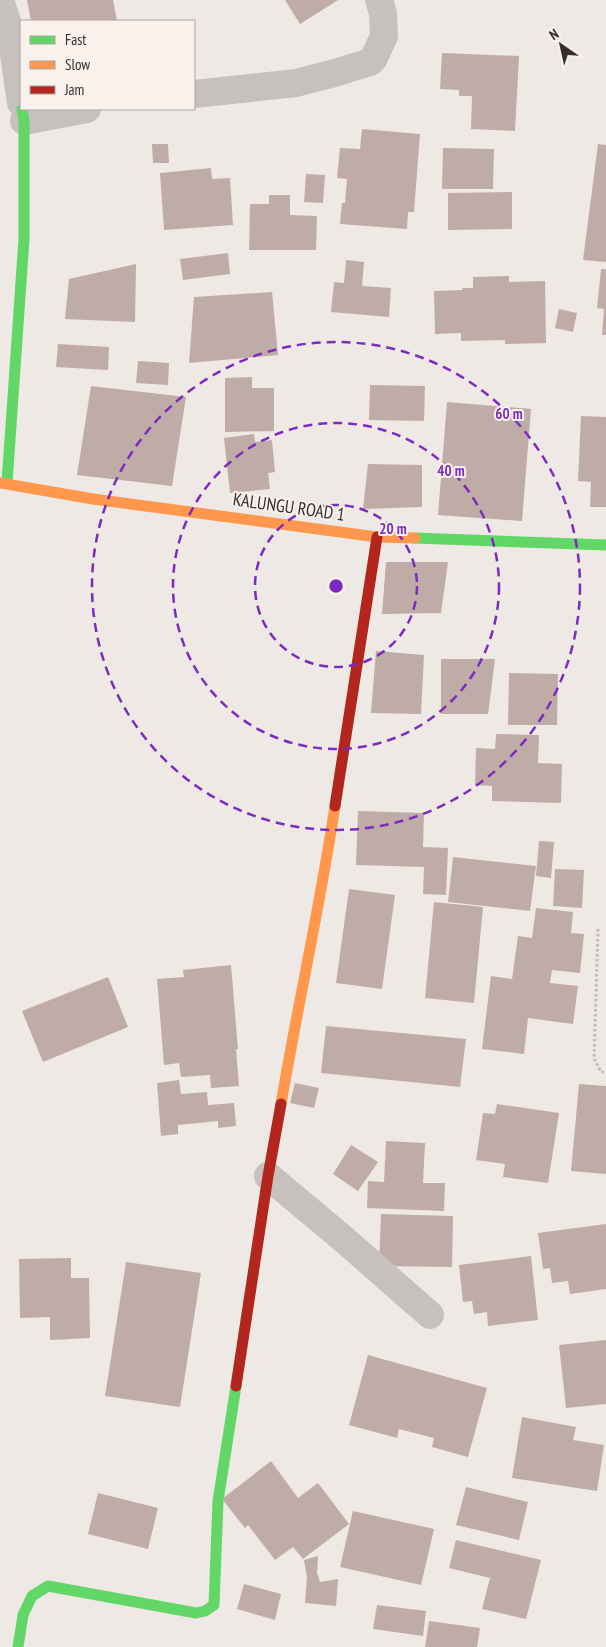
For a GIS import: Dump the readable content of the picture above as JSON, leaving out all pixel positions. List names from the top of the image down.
{
  "streets": {
    "street": ["KALUNGU ROAD 1"]
  },
  "legend": ["Fast", "Slow", "Jam"],
  "north": "top left",
  "rings": ["60 m", "40 m", "20 m"]
}
